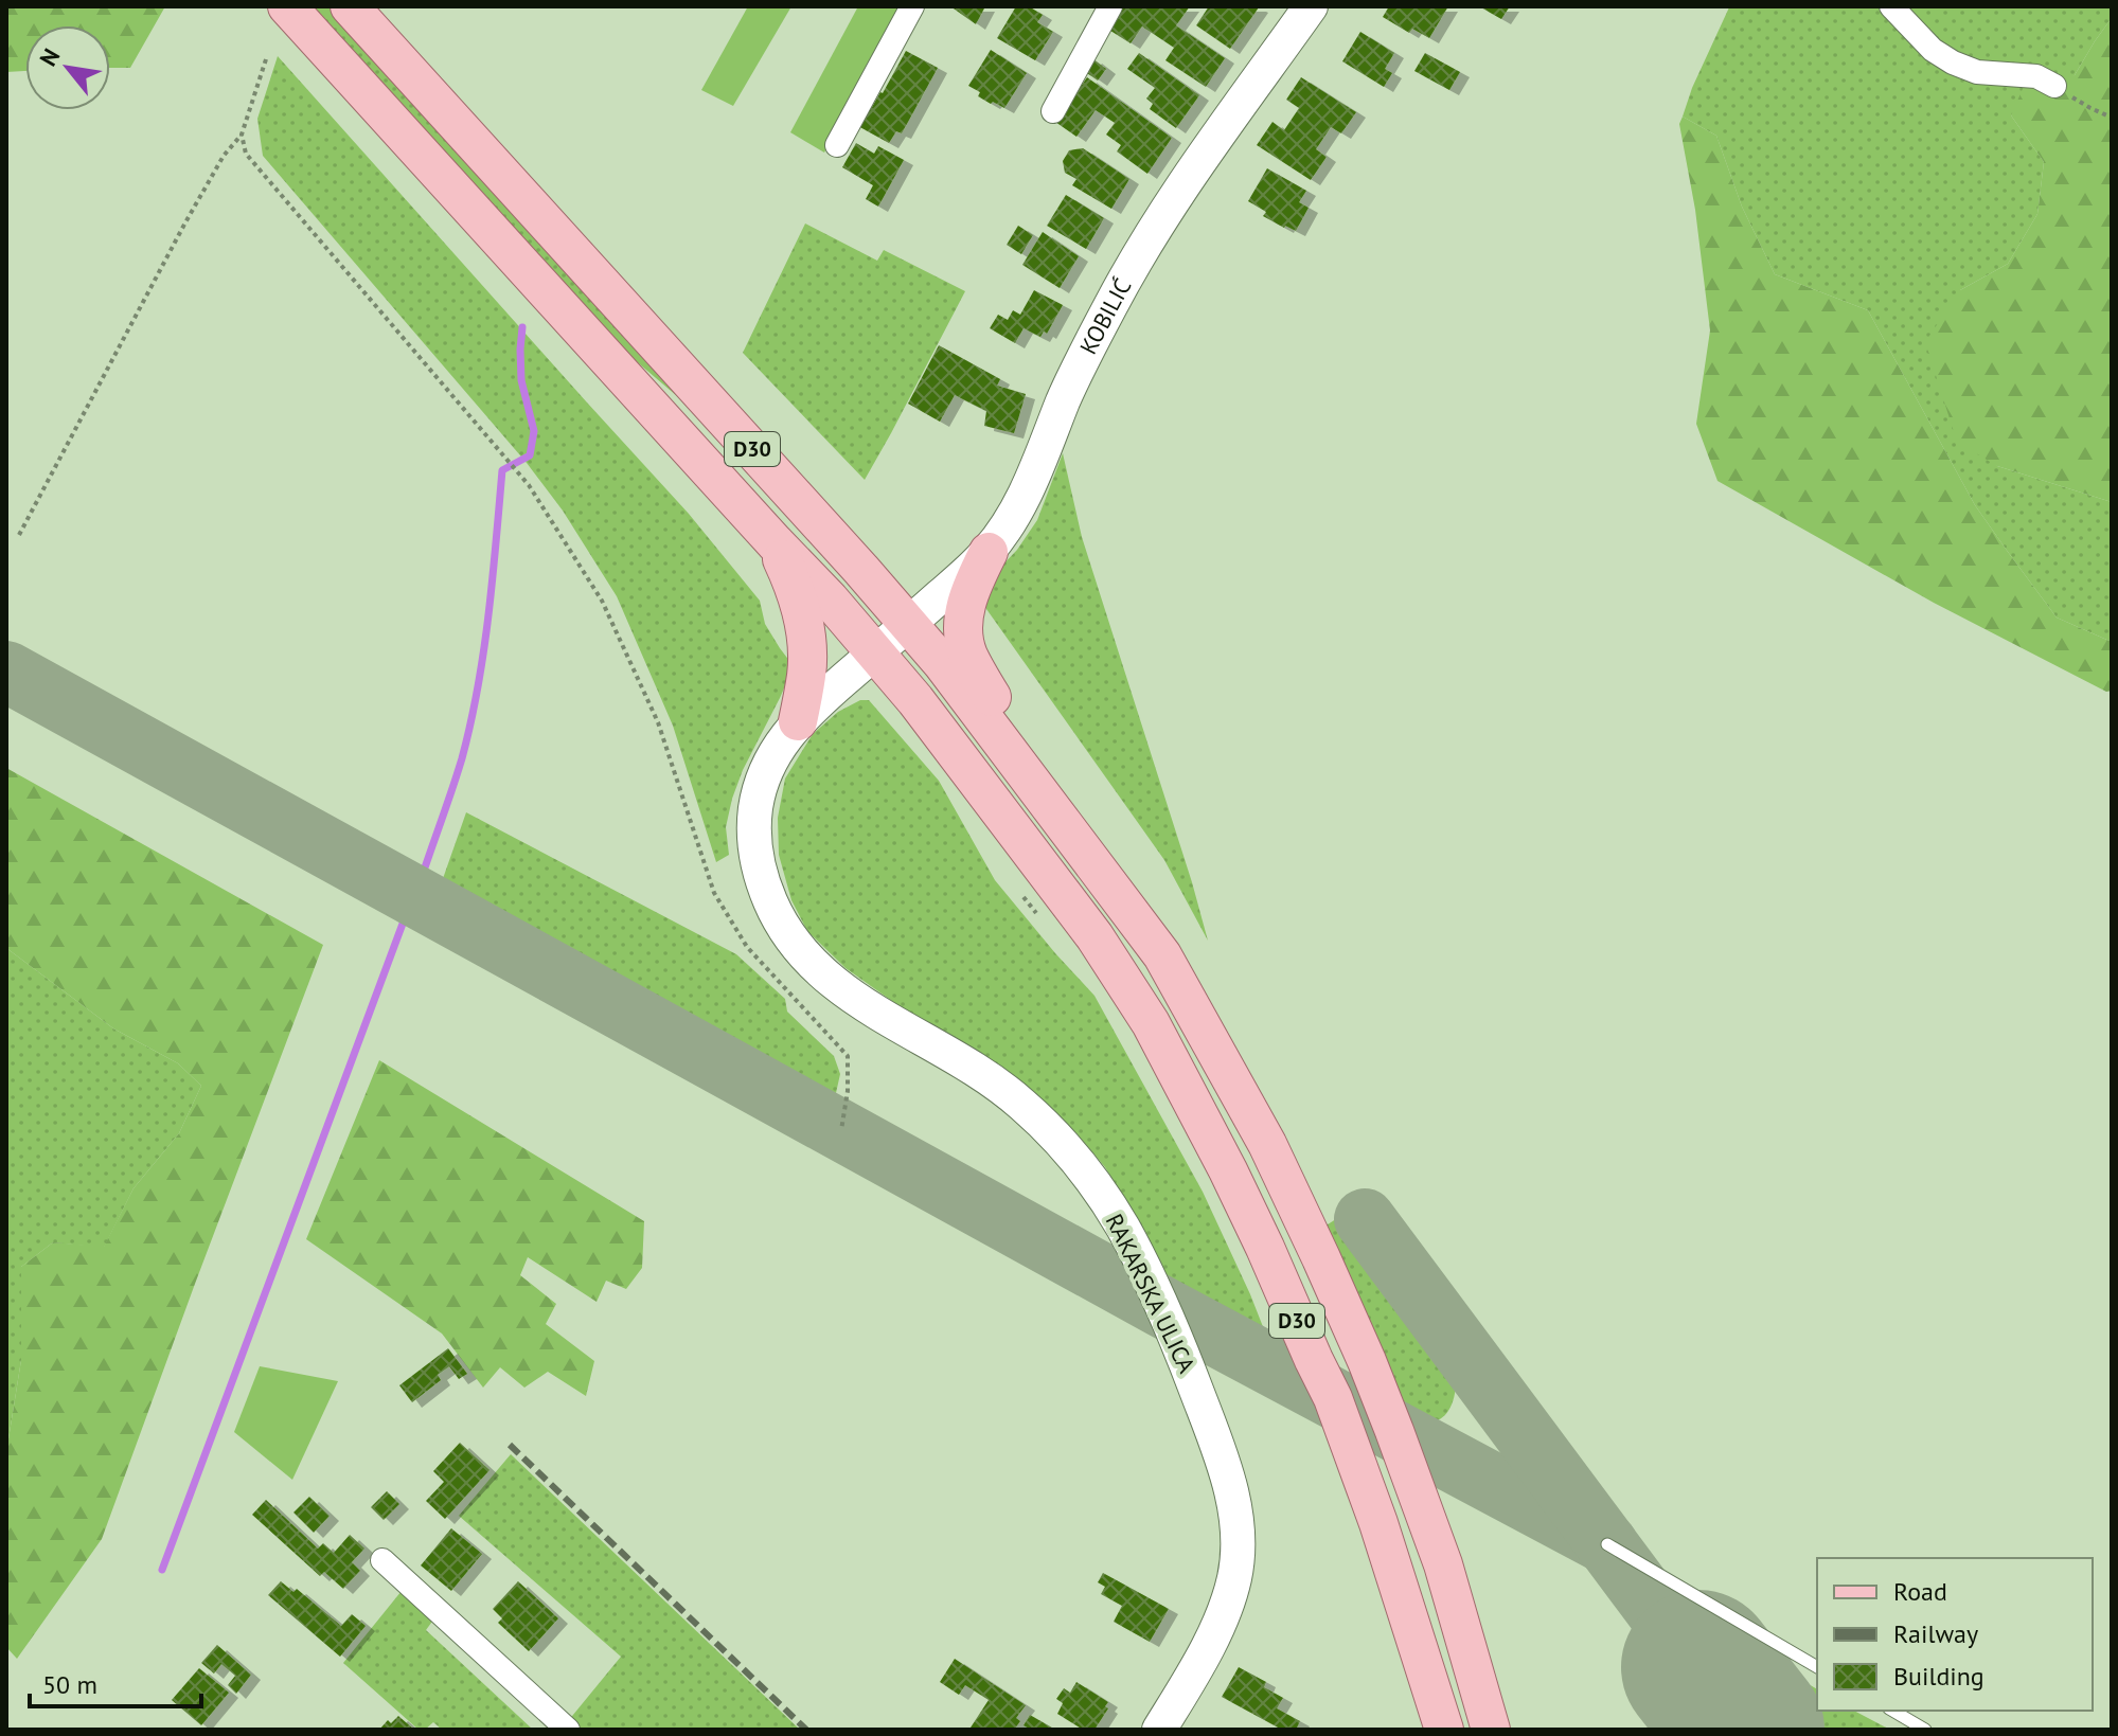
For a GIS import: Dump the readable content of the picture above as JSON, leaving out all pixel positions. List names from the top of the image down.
{
  "streets": {
    "main road": ["KOBILIĆ", "D30", "RAKARSKA ULICA"]
  },
  "crossings": [
    ["KOBILIĆ", "D30"],
    ["KOBILIĆ", "RAKARSKA ULICA"]
  ],
  "legend": ["Road", "Railway", "Building"],
  "scale_bar": "50 m",
  "north": "top left"
}
